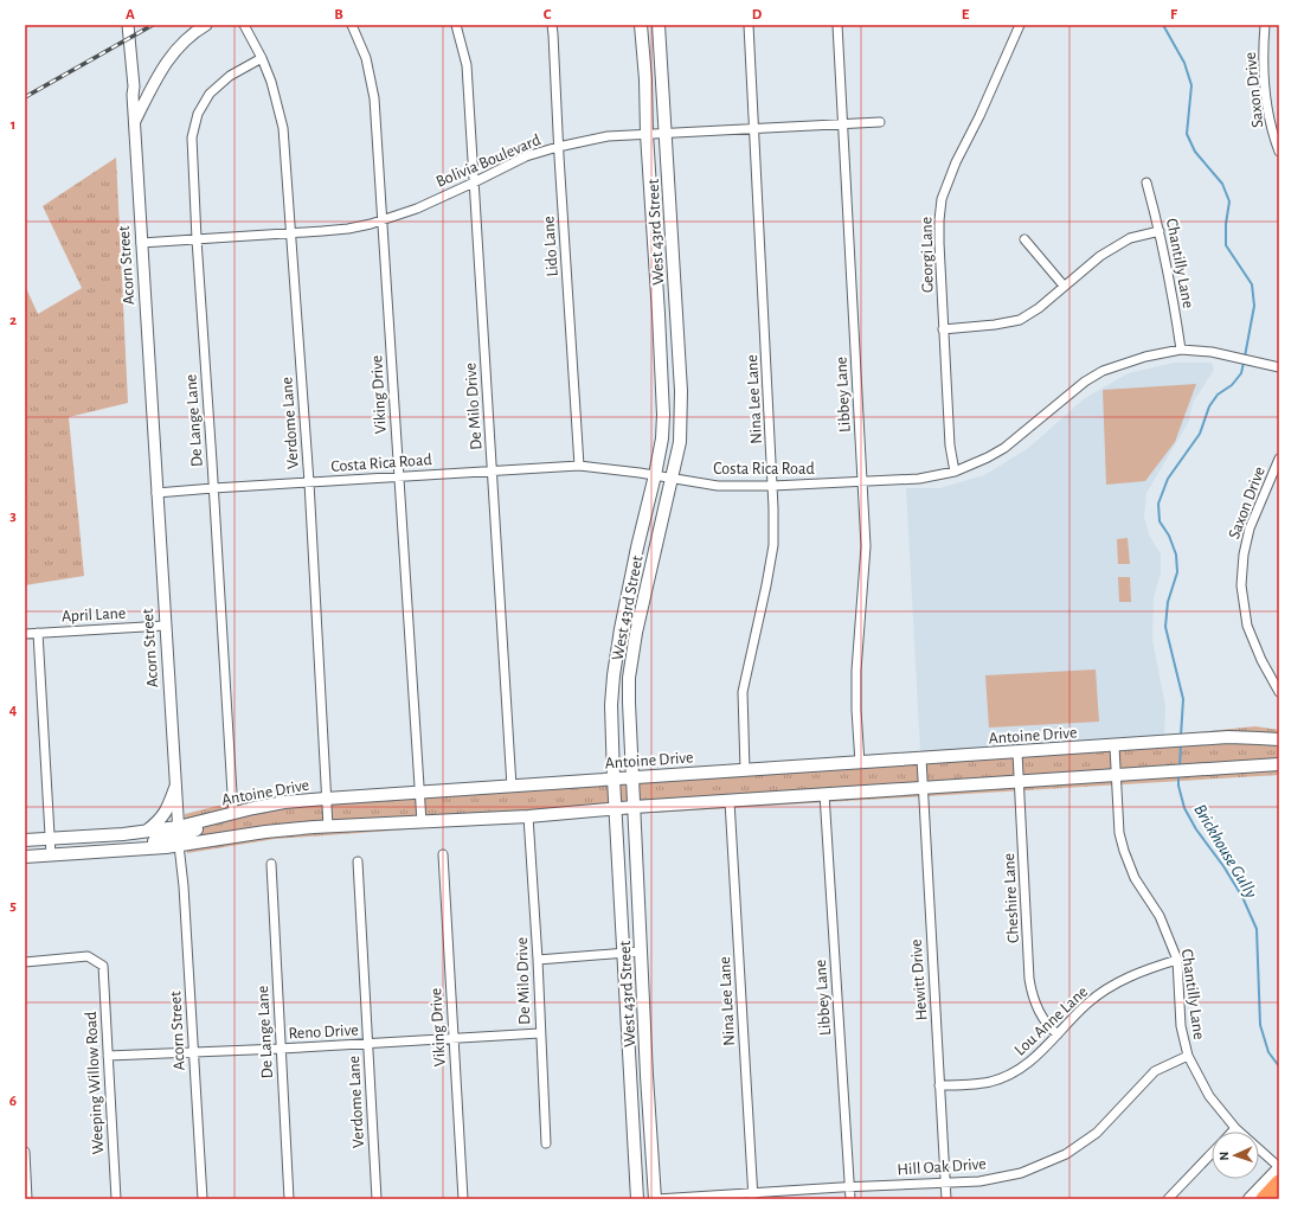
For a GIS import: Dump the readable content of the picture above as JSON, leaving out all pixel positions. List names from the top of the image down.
{
  "streets": {
    "main road": ["West 43rd Street", "Antoine Drive"],
    "street": [
      "Saxon Drive",
      "Bolivia Boulevard",
      "Lido Lane",
      "Georgi Lane",
      "Chantilly Lane",
      "Acorn Street",
      "Viking Drive",
      "Libbey Lane",
      "Nina Lee Lane",
      "De Milo Drive",
      "De Lange Lane",
      "Verdome Lane",
      "Costa Rica Road",
      "April Lane",
      "Cheshire Lane",
      "Hewitt Drive",
      "Lou Anne Lane",
      "Reno Drive",
      "Weeping Willow Road",
      "Hill Oak Drive"
    ]
  },
  "crossings": [
    ["Bolivia Boulevard", "West 43rd Street"],
    ["Bolivia Boulevard", "Lido Lane"],
    ["Bolivia Boulevard", "Acorn Street"],
    ["Bolivia Boulevard", "Viking Drive"],
    ["Bolivia Boulevard", "Libbey Lane"],
    ["Bolivia Boulevard", "Nina Lee Lane"],
    ["Bolivia Boulevard", "De Milo Drive"],
    ["Bolivia Boulevard", "De Lange Lane"],
    ["Bolivia Boulevard", "Verdome Lane"],
    ["West 43rd Street", "Costa Rica Road"],
    ["West 43rd Street", "Antoine Drive"],
    ["West 43rd Street", "Hill Oak Drive"],
    ["Lido Lane", "Costa Rica Road"],
    ["Georgi Lane", "Costa Rica Road"],
    ["Chantilly Lane", "Costa Rica Road"],
    ["Chantilly Lane", "Antoine Drive"],
    ["Chantilly Lane", "Lou Anne Lane"],
    ["Chantilly Lane", "Hill Oak Drive"],
    ["Acorn Street", "Costa Rica Road"],
    ["Acorn Street", "April Lane"],
    ["Acorn Street", "Antoine Drive"],
    ["Acorn Street", "Reno Drive"],
    ["Viking Drive", "Costa Rica Road"],
    ["Viking Drive", "Antoine Drive"],
    ["Viking Drive", "Reno Drive"],
    ["Libbey Lane", "Costa Rica Road"],
    ["Libbey Lane", "Antoine Drive"],
    ["Libbey Lane", "Hill Oak Drive"],
    ["Nina Lee Lane", "Costa Rica Road"],
    ["Nina Lee Lane", "Antoine Drive"],
    ["Nina Lee Lane", "Hill Oak Drive"],
    ["De Milo Drive", "Costa Rica Road"],
    ["De Milo Drive", "Antoine Drive"],
    ["De Milo Drive", "Reno Drive"],
    ["De Lange Lane", "Verdome Lane"],
    ["De Lange Lane", "Costa Rica Road"],
    ["De Lange Lane", "Antoine Drive"],
    ["De Lange Lane", "Reno Drive"],
    ["Verdome Lane", "Costa Rica Road"],
    ["Verdome Lane", "Antoine Drive"],
    ["Verdome Lane", "Reno Drive"],
    ["Antoine Drive", "Cheshire Lane"],
    ["Antoine Drive", "Hewitt Drive"],
    ["Cheshire Lane", "Lou Anne Lane"],
    ["Hewitt Drive", "Lou Anne Lane"],
    ["Hewitt Drive", "Hill Oak Drive"],
    ["Reno Drive", "Weeping Willow Road"]
  ],
  "water": ["Brickhouse Gully"],
  "north": "left",
  "grid": {
    "columns": [
      "A",
      "B",
      "C",
      "D",
      "E",
      "F"
    ],
    "rows": [
      "1",
      "2",
      "3",
      "4",
      "5",
      "6"
    ]
  }
}
